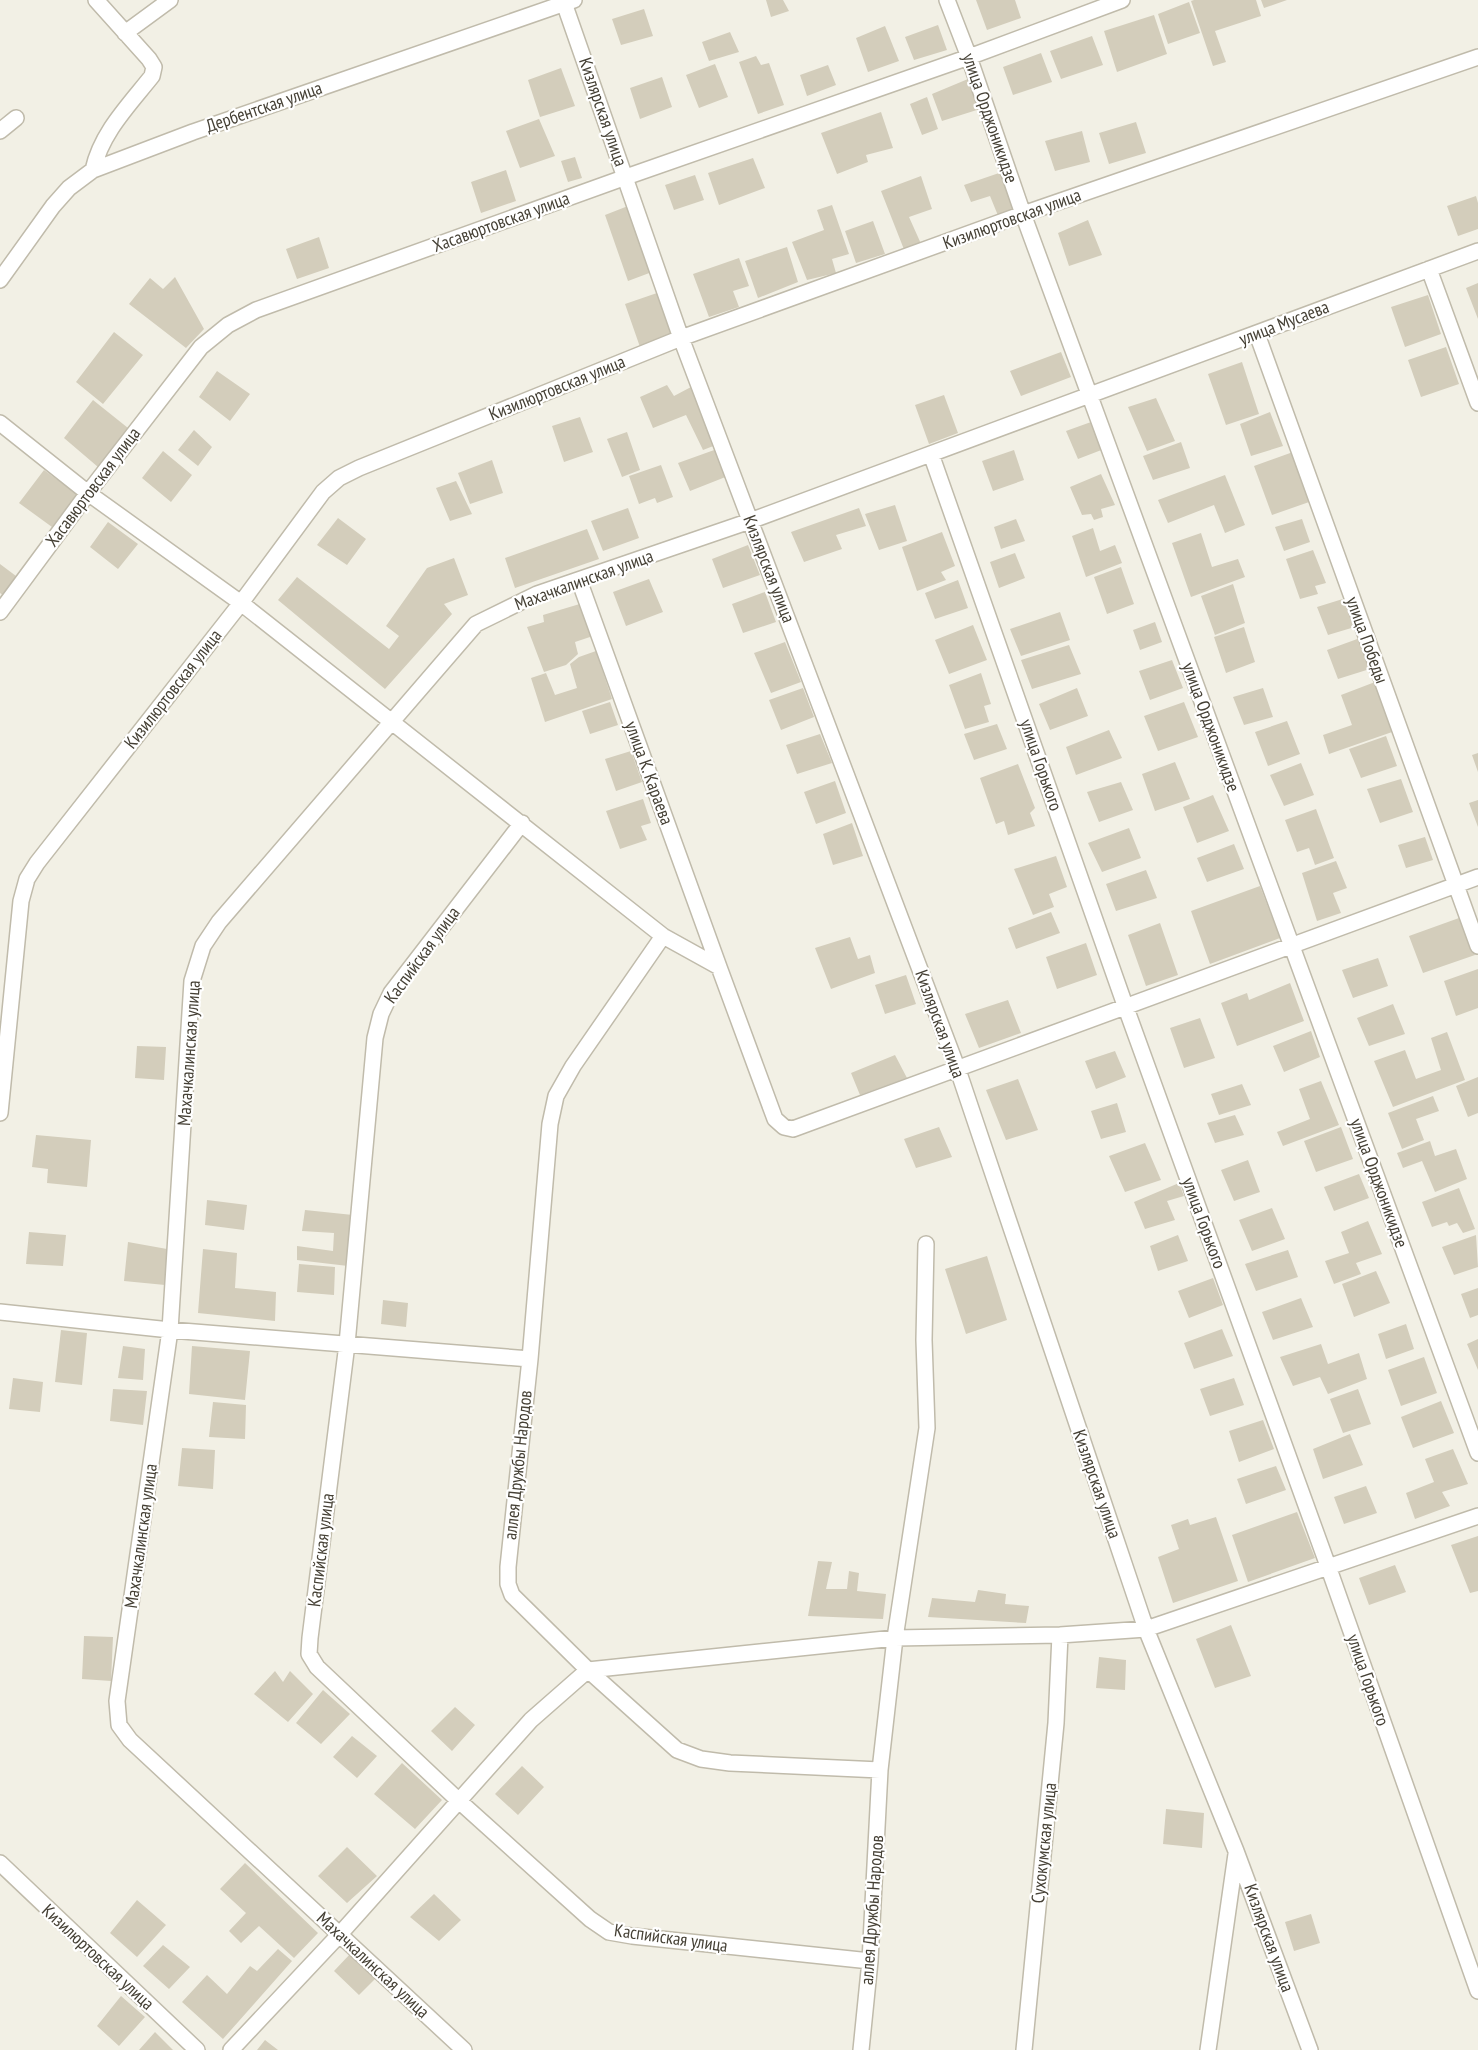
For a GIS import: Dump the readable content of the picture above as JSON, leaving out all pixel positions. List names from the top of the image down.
{
  "streets": {
    "street": [
      "Дербентская улица",
      "Кизлярская улица",
      "улица Орджоникидзе",
      "Кизилюртовская улица",
      "Хасавюртовская улица",
      "улица Мусаева",
      "Махачкалинская улица",
      "улица Победы",
      "улица Горького",
      "улица К. Караева",
      "Каспийская улица",
      "аллея Дружбы Народов",
      "Сухокумская улица"
    ]
  },
  "crossings": [
    ["Дербентская улица", "Кизлярская улица"],
    ["Кизлярская улица", "Кизилюртовская улица"],
    ["Кизлярская улица", "Хасавюртовская улица"],
    ["Кизлярская улица", "Махачкалинская улица"],
    ["Кизлярская улица", "улица К. Караева"],
    ["улица Орджоникидзе", "Кизилюртовская улица"],
    ["улица Орджоникидзе", "Хасавюртовская улица"],
    ["улица Орджоникидзе", "улица Мусаева"],
    ["улица Орджоникидзе", "Махачкалинская улица"],
    ["улица Орджоникидзе", "улица К. Караева"],
    ["улица Мусаева", "Махачкалинская улица"],
    ["улица Мусаева", "улица Победы"],
    ["Махачкалинская улица", "улица Горького"],
    ["Махачкалинская улица", "улица К. Караева"],
    ["улица Победы", "улица К. Караева"],
    ["улица Горького", "улица К. Караева"],
    ["Каспийская улица", "аллея Дружбы Народов"]
  ]
}
